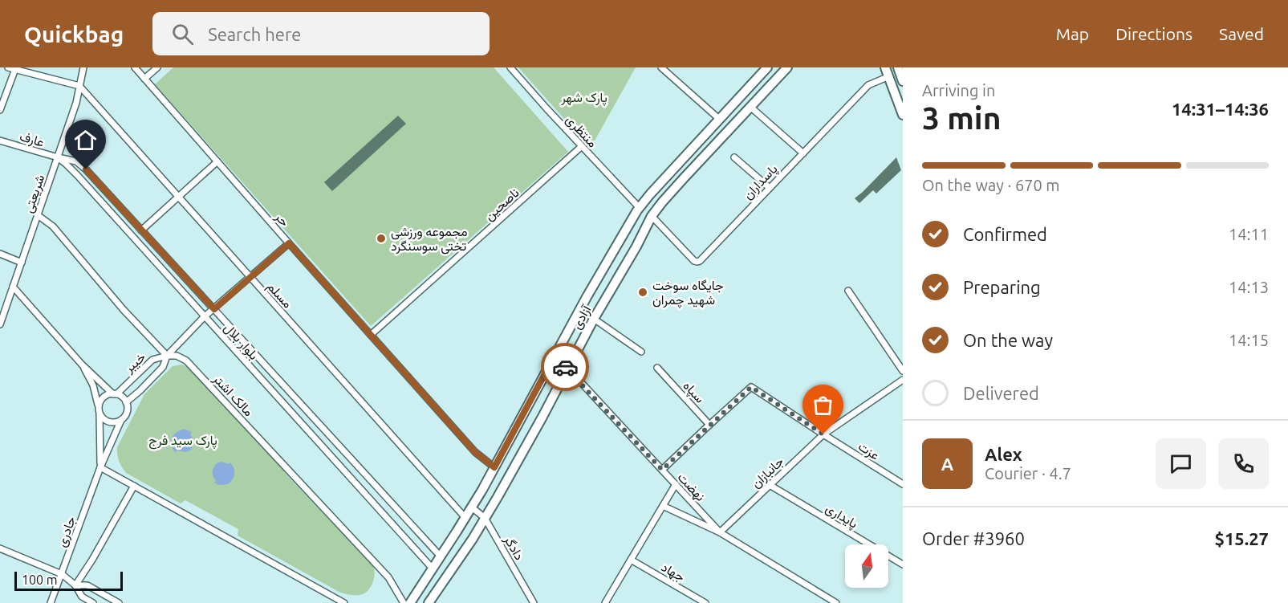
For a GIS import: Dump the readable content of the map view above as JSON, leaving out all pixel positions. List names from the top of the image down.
{
  "streets": {
    "main road": ["آزادی"],
    "street": [
      "منتظری",
      "عارف",
      "پاسداران",
      "شریعتی",
      "ناصحین",
      "حر",
      "مسلم",
      "بلوار بلال",
      "خیبر",
      "سپاه",
      "مالک اشتر",
      "عزت",
      "جانبازان",
      "نهضت",
      "پایداری",
      "جادری",
      "دادگر",
      "جهاد"
    ]
  },
  "crossings": [
    ["منتظری", "ناصحین"],
    ["منتظری", "آزادی"],
    ["عارف", "شریعتی"],
    ["عارف", "بلوار بلال"],
    ["پاسداران", "آزادی"],
    ["شریعتی", "مسلم"],
    ["شریعتی", "بلوار بلال"],
    ["شریعتی", "مالک اشتر"],
    ["ناصحین", "حر"],
    ["حر", "آزادی"],
    ["مسلم", "آزادی"],
    ["آزادی", "بلوار بلال"],
    ["آزادی", "نهضت"],
    ["آزادی", "دادگر"],
    ["خیبر", "مالک اشتر"],
    ["خیبر", "جادری"],
    ["سپاه", "عزت"],
    ["عزت", "جانبازان"],
    ["جانبازان", "نهضت"],
    ["جانبازان", "پایداری"]
  ],
  "parks": ["پارک شهر", "پارک سید فرج"],
  "places": ["مجموعه ورزشی تختی سوسنگرد", "جایگاه سوخت شهید چمران"],
  "scale_bar": "100 m",
  "north": "top",
  "page": {
    "header": "Quickbag",
    "search": "Search here",
    "nav": ["Map", "Directions", "Saved"],
    "heading": ["3 min", "Arriving in", "14:31–14:36"],
    "panel": [
      "Alex",
      "Courier · 4.7",
      "Order #3960",
      "$15.27"
    ],
    "bar": "On the way · 670 m",
    "list": [
      ["Confirmed", "14:11"],
      ["Preparing", "14:13"],
      ["On the way", "14:15"],
      "Delivered"
    ],
    "round": "A",
    "scale": "100 m"
  }
}
